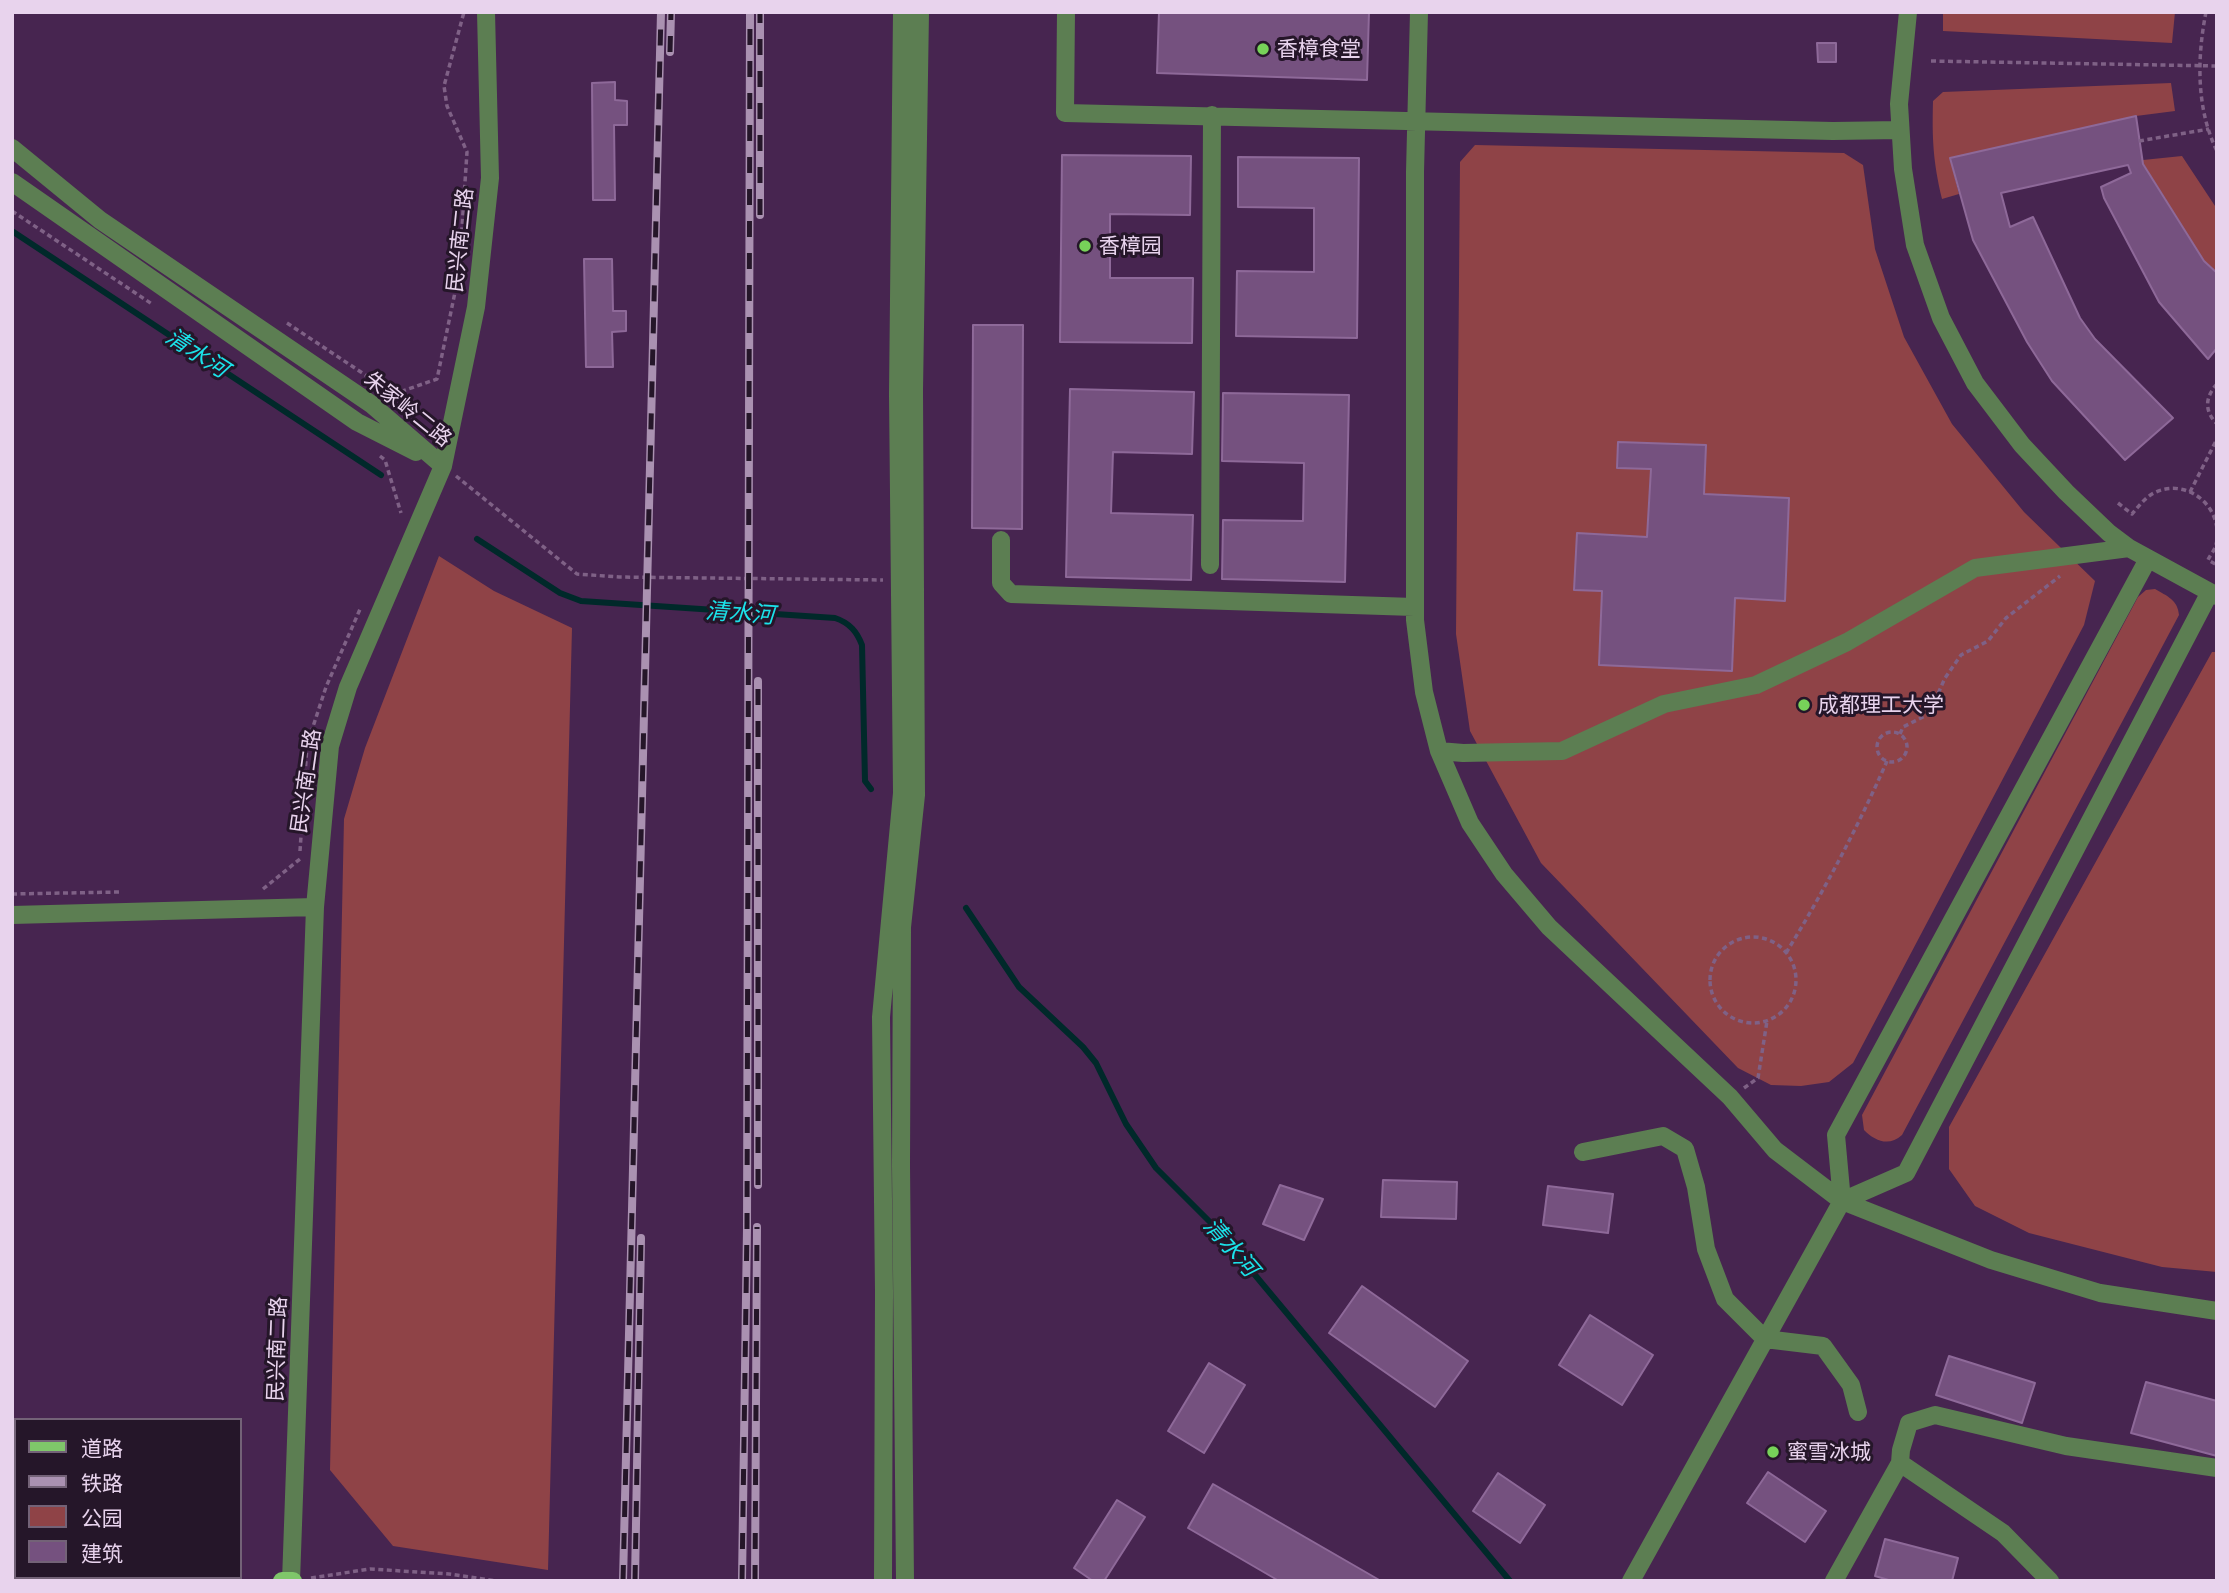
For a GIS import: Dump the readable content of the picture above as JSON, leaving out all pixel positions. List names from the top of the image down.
{
  "streets": {
    "street": ["民兴南二路", "朱家岭二路"]
  },
  "crossings": [
    ["民兴南二路", "朱家岭二路"]
  ],
  "water": ["清水河"],
  "places": [
    "香樟食堂",
    "香樟园",
    "成都理工大学",
    "蜜雪冰城"
  ],
  "legend": [
    "道路",
    "铁路",
    "公园",
    "建筑"
  ]
}
